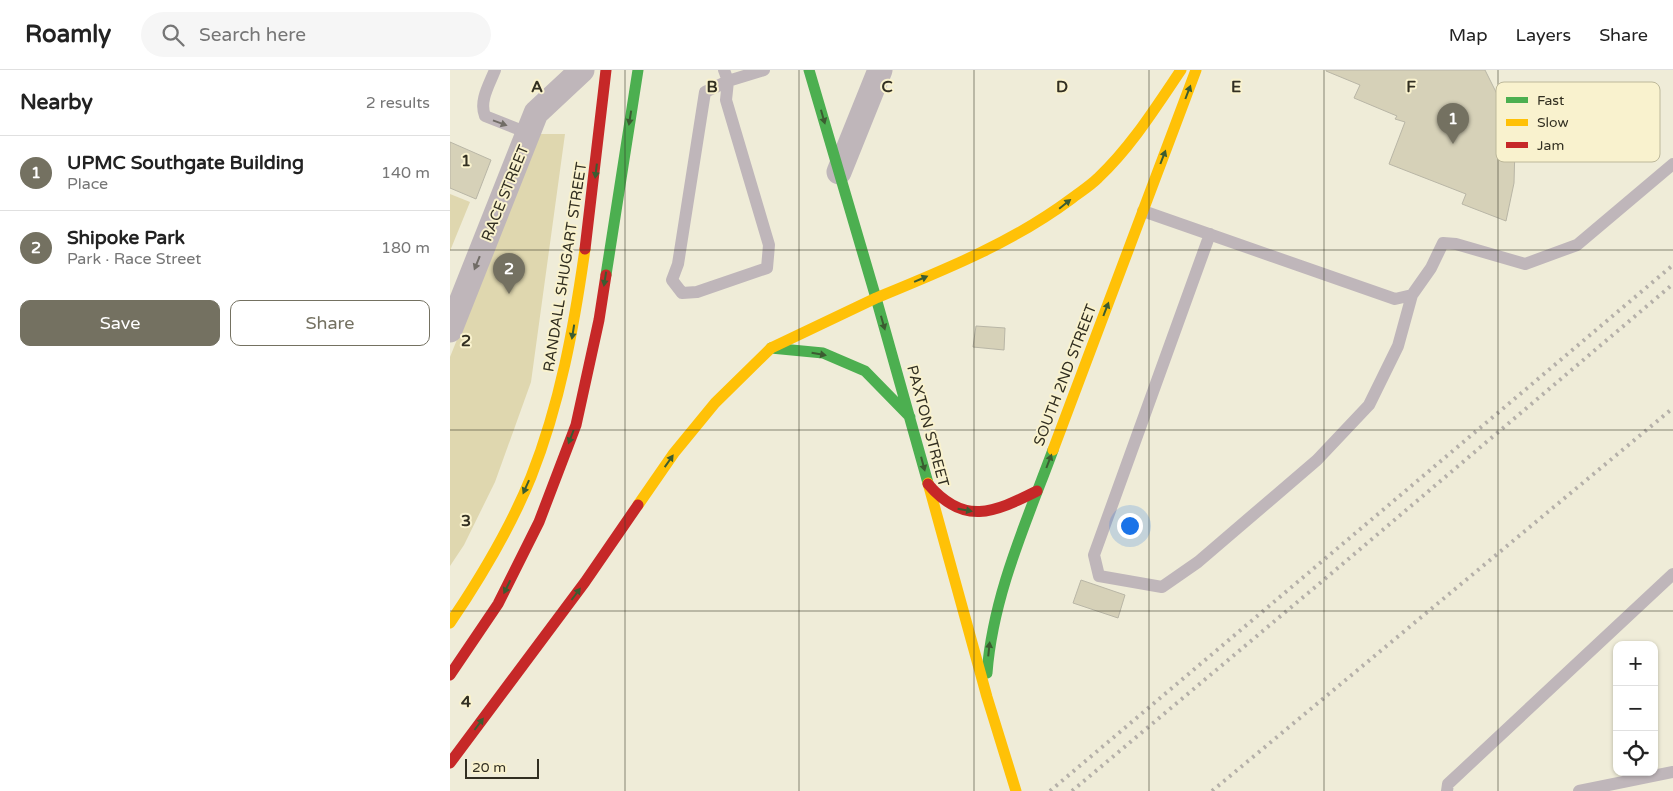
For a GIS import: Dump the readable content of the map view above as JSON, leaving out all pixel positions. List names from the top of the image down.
{
  "streets": {
    "main road": ["RANDALL SHUGART STREET", "SOUTH 2ND STREET", "PAXTON STREET"],
    "street": ["RACE STREET"]
  },
  "crossings": [
    ["SOUTH 2ND STREET", "PAXTON STREET"]
  ],
  "one_way": ["RACE STREET", "SOUTH 2ND STREET", "PAXTON STREET"],
  "legend": ["Fast", "Slow", "Jam"],
  "scale_bar": "20 m",
  "page": {
    "header": "Roamly",
    "search": "Search here",
    "nav": ["Map", "Layers", "Share"],
    "heading": ["Nearby", "2 results"],
    "pins": ["1", "2"],
    "list": [
      {
        "mark": "1",
        "name": "UPMC Southgate Building",
        "note": "Place",
        "value": "140 m"
      },
      {
        "mark": "2",
        "name": "Shipoke Park",
        "note": "Park · Race Street",
        "value": "180 m"
      }
    ],
    "buttons": ["Save", "Share"],
    "map_buttons": ["+", "−"],
    "scale": "20 m"
  },
  "grid": {
    "columns": [
      "A",
      "B",
      "C",
      "D",
      "E",
      "F"
    ],
    "rows": [
      "1",
      "2",
      "3",
      "4"
    ]
  }
}
